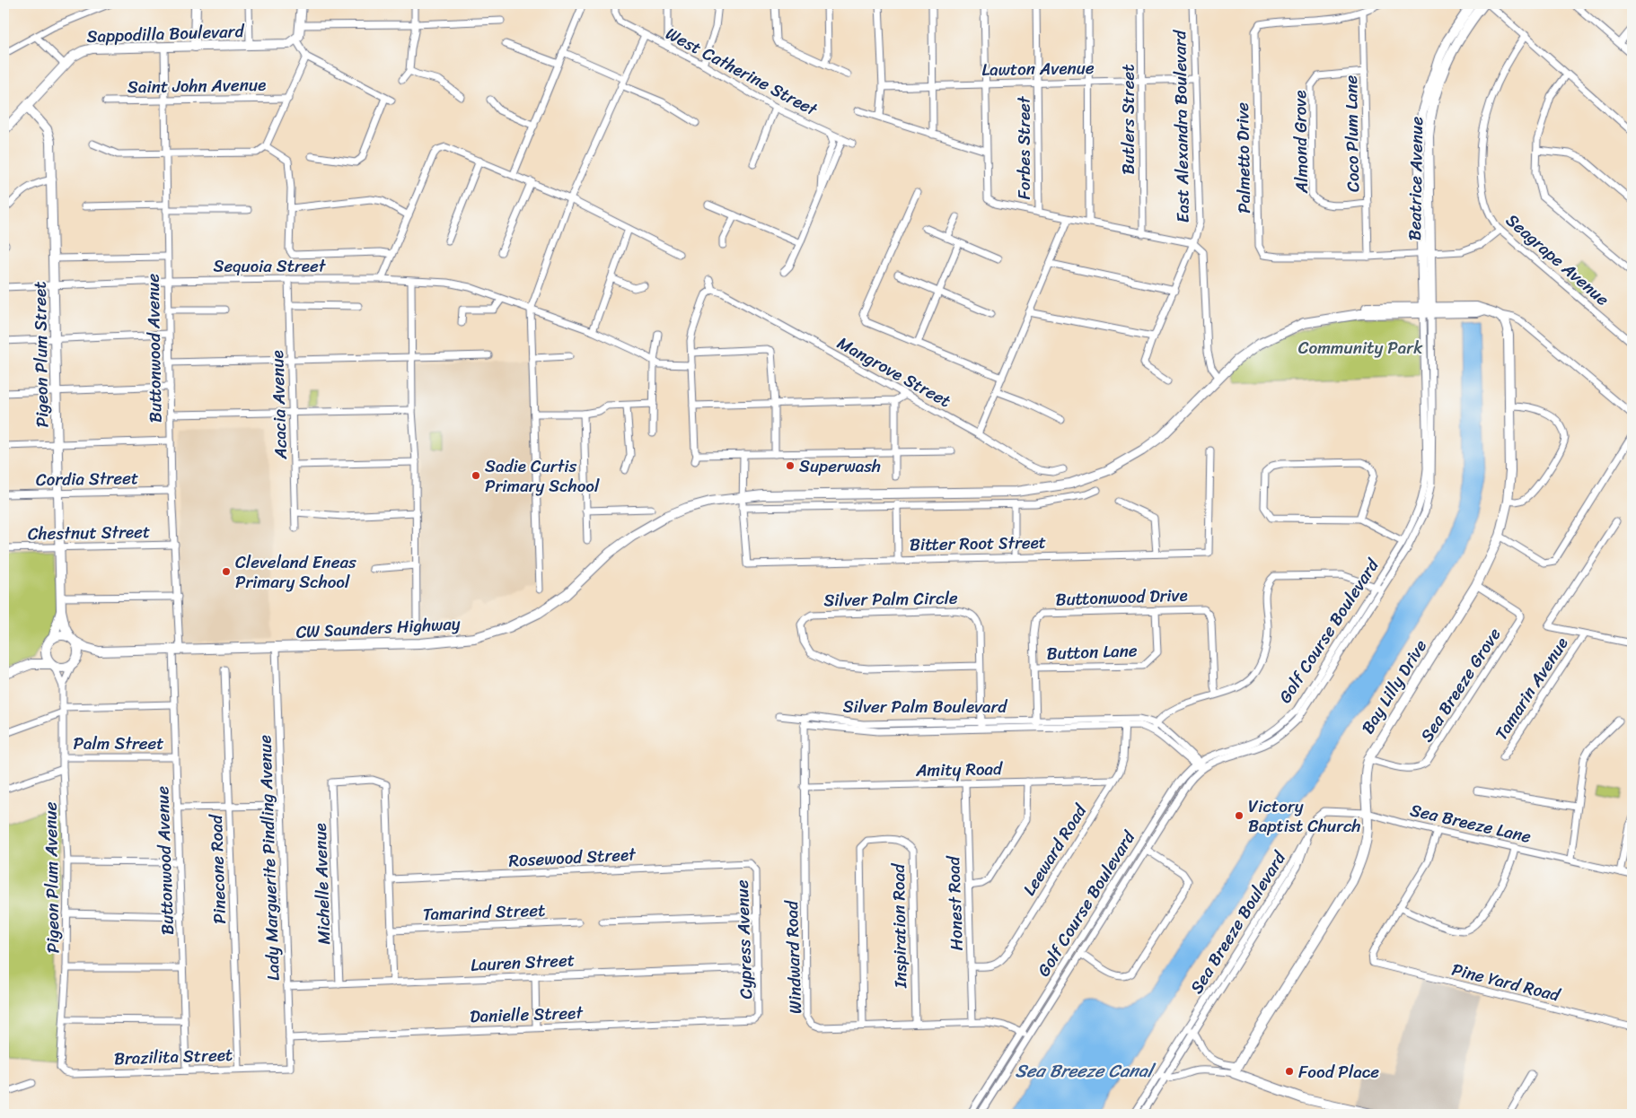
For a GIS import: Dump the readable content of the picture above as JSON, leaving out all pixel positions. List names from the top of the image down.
{
  "streets": {
    "main road": [
      "Sappodilla Boulevard",
      "Beatrice Avenue",
      "Pigeon Plum Street",
      "CW Saunders Highway",
      "Bay Lilly Drive"
    ],
    "street": [
      "Lawton Avenue",
      "West Catherine Street",
      "Saint John Avenue",
      "Butlers Street",
      "East Alexandra Boulevard",
      "Coco Plum Lane",
      "Almond Grove",
      "Forbes Street",
      "Palmetto Drive",
      "Seagrape Avenue",
      "Sequoia Street",
      "Buttonwood Avenue",
      "Mangrove Street",
      "Acacia Avenue",
      "Cordia Street",
      "Chestnut Street",
      "Bitter Root Street",
      "Buttonwood Drive",
      "Silver Palm Circle",
      "Golf Course Boulevard",
      "Button Lane",
      "Sea Breeze Grove",
      "Tamarin Avenue",
      "Silver Palm Boulevard",
      "Palm Street",
      "Amity Road",
      "Sea Breeze Lane",
      "Leeward Road",
      "Rosewood Street",
      "Lady Marguerite Pindling Avenue",
      "Pinecone Road",
      "Pigeon Plum Avenue",
      "Michelle Avenue",
      "Honest Road",
      "Tamarind Street",
      "Sea Breeze Boulevard",
      "Inspiration Road",
      "Cypress Avenue",
      "Windward Road",
      "Lauren Street",
      "Pine Yard Road",
      "Danielle Street",
      "Brazilita Street"
    ]
  },
  "crossings": [
    ["Sappodilla Boulevard", "Buttonwood Avenue"],
    ["Sappodilla Boulevard", "Pigeon Plum Street"],
    ["Lawton Avenue", "Butlers Street"],
    ["Lawton Avenue", "East Alexandra Boulevard"],
    ["Lawton Avenue", "Forbes Street"],
    ["Saint John Avenue", "Buttonwood Avenue"],
    ["East Alexandra Boulevard", "CW Saunders Highway"],
    ["Coco Plum Lane", "Almond Grove"],
    ["Coco Plum Lane", "Palmetto Drive"],
    ["Palmetto Drive", "Beatrice Avenue"],
    ["Palmetto Drive", "Seagrape Avenue"],
    ["Beatrice Avenue", "CW Saunders Highway"],
    ["Beatrice Avenue", "Golf Course Boulevard"],
    ["Sequoia Street", "Buttonwood Avenue"],
    ["Sequoia Street", "Pigeon Plum Street"],
    ["Sequoia Street", "Acacia Avenue"],
    ["Buttonwood Avenue", "Cordia Street"],
    ["Buttonwood Avenue", "Chestnut Street"],
    ["Buttonwood Avenue", "CW Saunders Highway"],
    ["Buttonwood Avenue", "Palm Street"],
    ["Buttonwood Avenue", "Brazilita Street"],
    ["Pigeon Plum Street", "Cordia Street"],
    ["Pigeon Plum Street", "Chestnut Street"],
    ["Pigeon Plum Street", "CW Saunders Highway"],
    ["Pigeon Plum Street", "Pigeon Plum Avenue"],
    ["Buttonwood Drive", "Button Lane"],
    ["Buttonwood Drive", "Silver Palm Boulevard"],
    ["Silver Palm Circle", "Silver Palm Boulevard"],
    ["CW Saunders Highway", "Golf Course Boulevard"],
    ["CW Saunders Highway", "Bay Lilly Drive"],
    ["CW Saunders Highway", "Lady Marguerite Pindling Avenue"],
    ["CW Saunders Highway", "Pigeon Plum Avenue"],
    ["Golf Course Boulevard", "Silver Palm Boulevard"],
    ["Golf Course Boulevard", "Windward Road"],
    ["Sea Breeze Grove", "Bay Lilly Drive"],
    ["Bay Lilly Drive", "Sea Breeze Lane"],
    ["Silver Palm Boulevard", "Leeward Road"],
    ["Silver Palm Boulevard", "Windward Road"],
    ["Palm Street", "Pigeon Plum Avenue"],
    ["Amity Road", "Leeward Road"],
    ["Amity Road", "Honest Road"],
    ["Amity Road", "Windward Road"],
    ["Sea Breeze Lane", "Sea Breeze Boulevard"],
    ["Leeward Road", "Honest Road"],
    ["Rosewood Street", "Michelle Avenue"],
    ["Rosewood Street", "Cypress Avenue"],
    ["Lady Marguerite Pindling Avenue", "Lauren Street"],
    ["Lady Marguerite Pindling Avenue", "Danielle Street"],
    ["Lady Marguerite Pindling Avenue", "Brazilita Street"],
    ["Pinecone Road", "Brazilita Street"],
    ["Pigeon Plum Avenue", "Brazilita Street"],
    ["Michelle Avenue", "Lauren Street"],
    ["Honest Road", "Windward Road"],
    ["Inspiration Road", "Windward Road"],
    ["Cypress Avenue", "Lauren Street"],
    ["Cypress Avenue", "Danielle Street"]
  ],
  "water": ["Sea Breeze Canal"],
  "parks": ["Community Park"],
  "places": [
    "Superwash",
    "Sadie Curtis Primary School",
    "Cleveland Eneas Primary School",
    "Victory Baptist Church",
    "Food Place"
  ]
}
